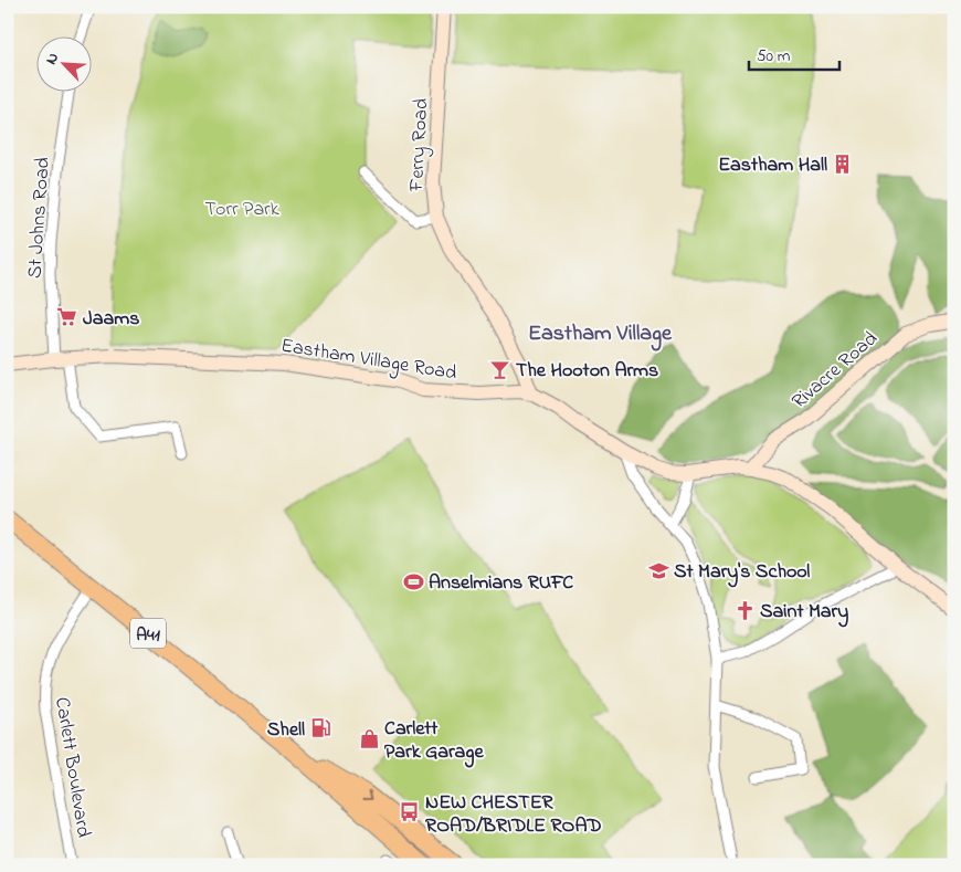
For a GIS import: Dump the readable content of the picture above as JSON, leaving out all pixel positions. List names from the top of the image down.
{
  "streets": {
    "highway": ["A41"],
    "main road": ["Ferry Road", "Eastham Village Road", "Rivacre Road"],
    "street": ["St Johns Road", "Carlett Boulevard"]
  },
  "crossings": [
    ["Ferry Road", "Eastham Village Road"],
    ["St Johns Road", "Eastham Village Road"],
    ["Eastham Village Road", "Rivacre Road"],
    ["A41", "Carlett Boulevard"]
  ],
  "districts": ["Eastham Village"],
  "parks": ["Torr Park"],
  "places": {
    "building": ["Eastham Hall"],
    "supermarket": ["Jaams"],
    "bar": ["The Hooton Arms"],
    "school or university": ["St Mary's School"],
    "sports": ["Anselmians RUFC"],
    "church": ["Saint Mary"],
    "fuel station": ["Shell"],
    "shop": ["Carlett Park Garage"],
    "bus stop": ["NEW CHESTER ROAD/BRIDLE ROAD"]
  },
  "scale_bar": "50 m",
  "north": "top left"
}
